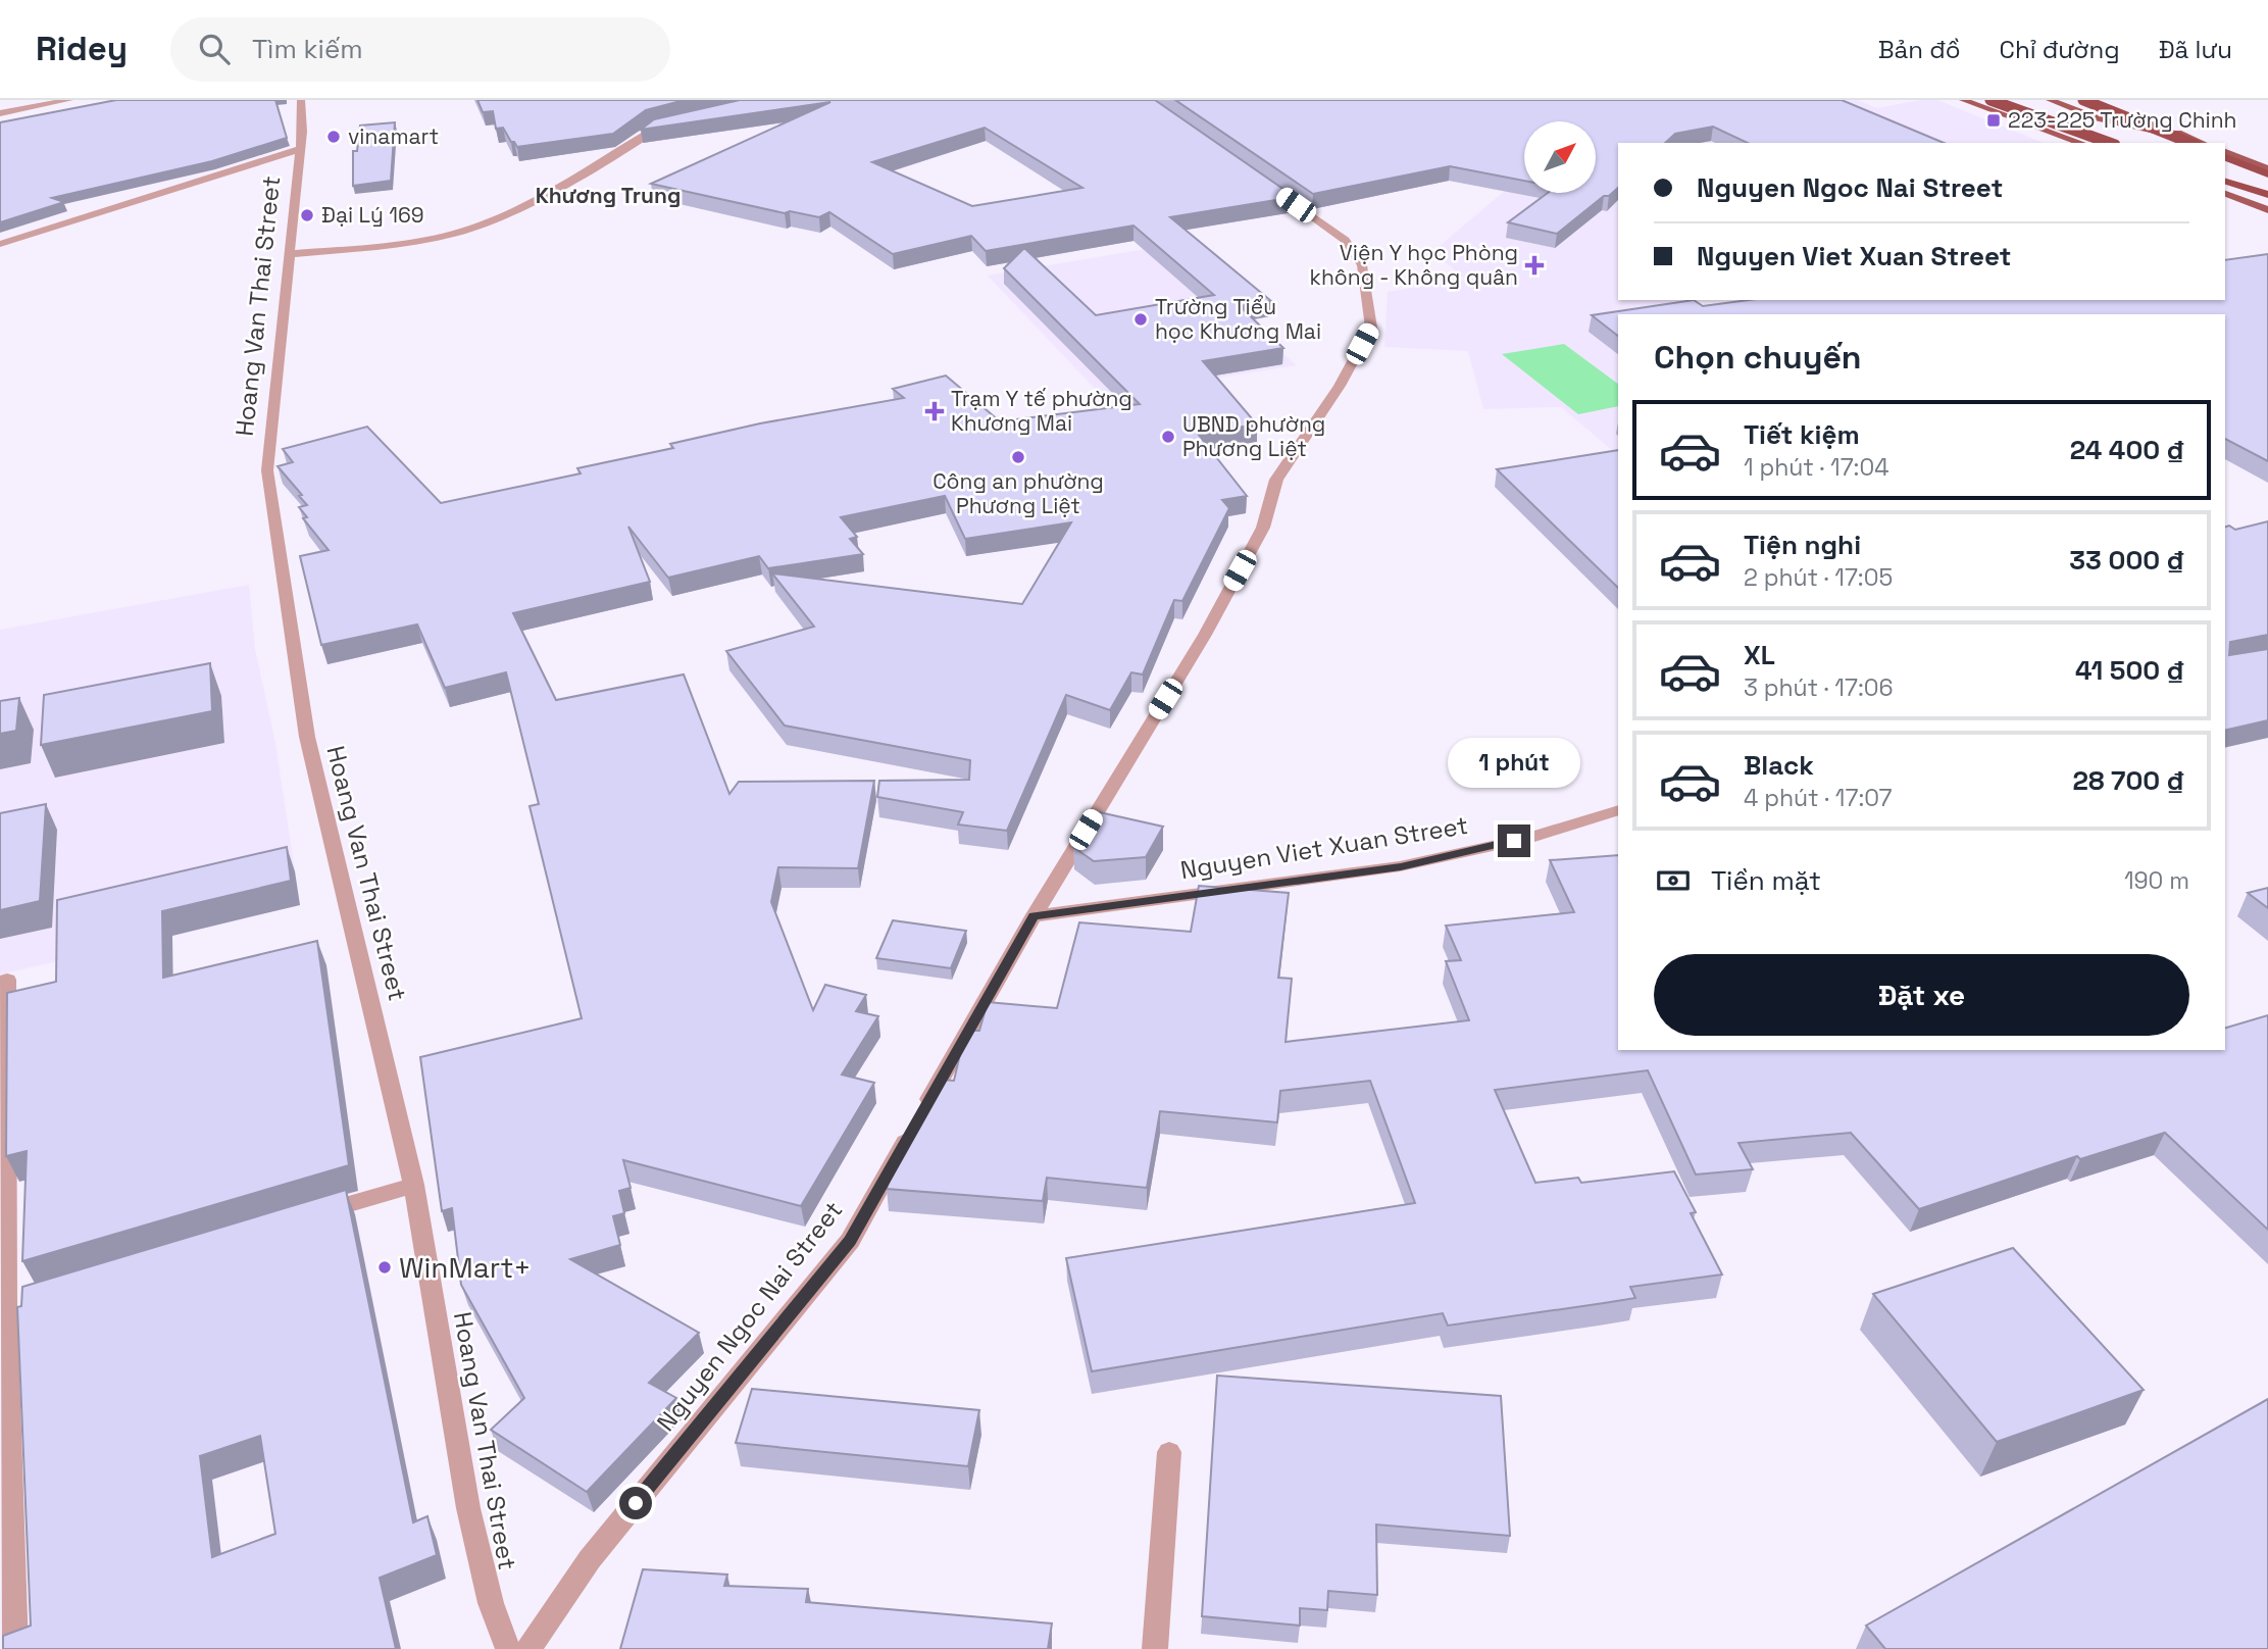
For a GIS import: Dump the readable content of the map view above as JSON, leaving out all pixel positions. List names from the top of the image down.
{
  "streets": {
    "street": ["Hoang Van Thai Street", "Nguyen Viet Xuan Street", "Nguyen Ngoc Nai Street"]
  },
  "crossings": [
    ["Nguyen Viet Xuan Street", "Nguyen Ngoc Nai Street"]
  ],
  "districts": ["Khương Trung"],
  "places": {
    "transit": ["223-225 Trường Chinh"],
    "other": [
      "vinamart",
      "Đại Lý 169",
      "Trường Tiểu học Khương Mai",
      "UBND phường Phương Liệt",
      "Công an phường Phương Liệt",
      "WinMart+"
    ],
    "health": ["Viện Y học Phòng không - Không quân", "Trạm Y tế phường Khương Mai"]
  },
  "north": "top right",
  "page": {
    "header": "Ridey",
    "search": "Tìm kiếm",
    "nav": ["Bản đồ", "Chỉ đường", "Đã lưu"],
    "banner": ["Nguyen Ngoc Nai Street", "Nguyen Viet Xuan Street"],
    "heading": "Chọn chuyến",
    "list": [
      {
        "name": "Tiết kiệm",
        "note": "1 phút · 17:04",
        "value": "24 400 ₫"
      },
      {
        "name": "Tiện nghi",
        "note": "2 phút · 17:05",
        "value": "33 000 ₫"
      },
      {
        "name": "XL",
        "note": "3 phút · 17:06",
        "value": "41 500 ₫"
      },
      {
        "name": "Black",
        "note": "4 phút · 17:07",
        "value": "28 700 ₫"
      }
    ],
    "bubble": "1 phút",
    "pay": ["Tiền mặt", "190 m"],
    "buttons": "Đặt xe"
  }
}
